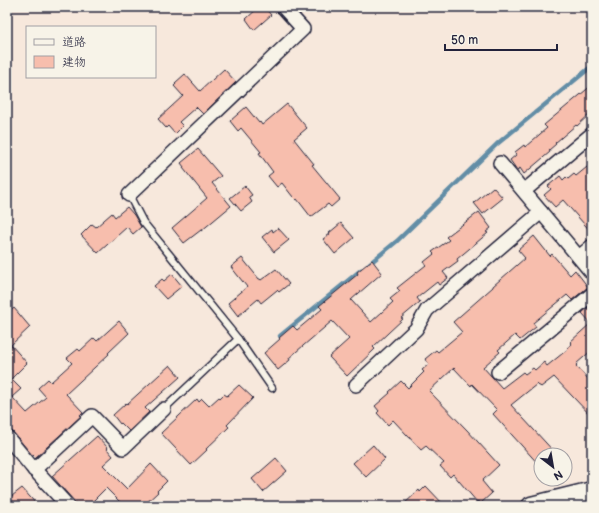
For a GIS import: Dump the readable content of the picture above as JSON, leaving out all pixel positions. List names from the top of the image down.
{
  "legend": ["道路", "建物"],
  "scale_bar": "50 m",
  "north": "bottom right"
}
